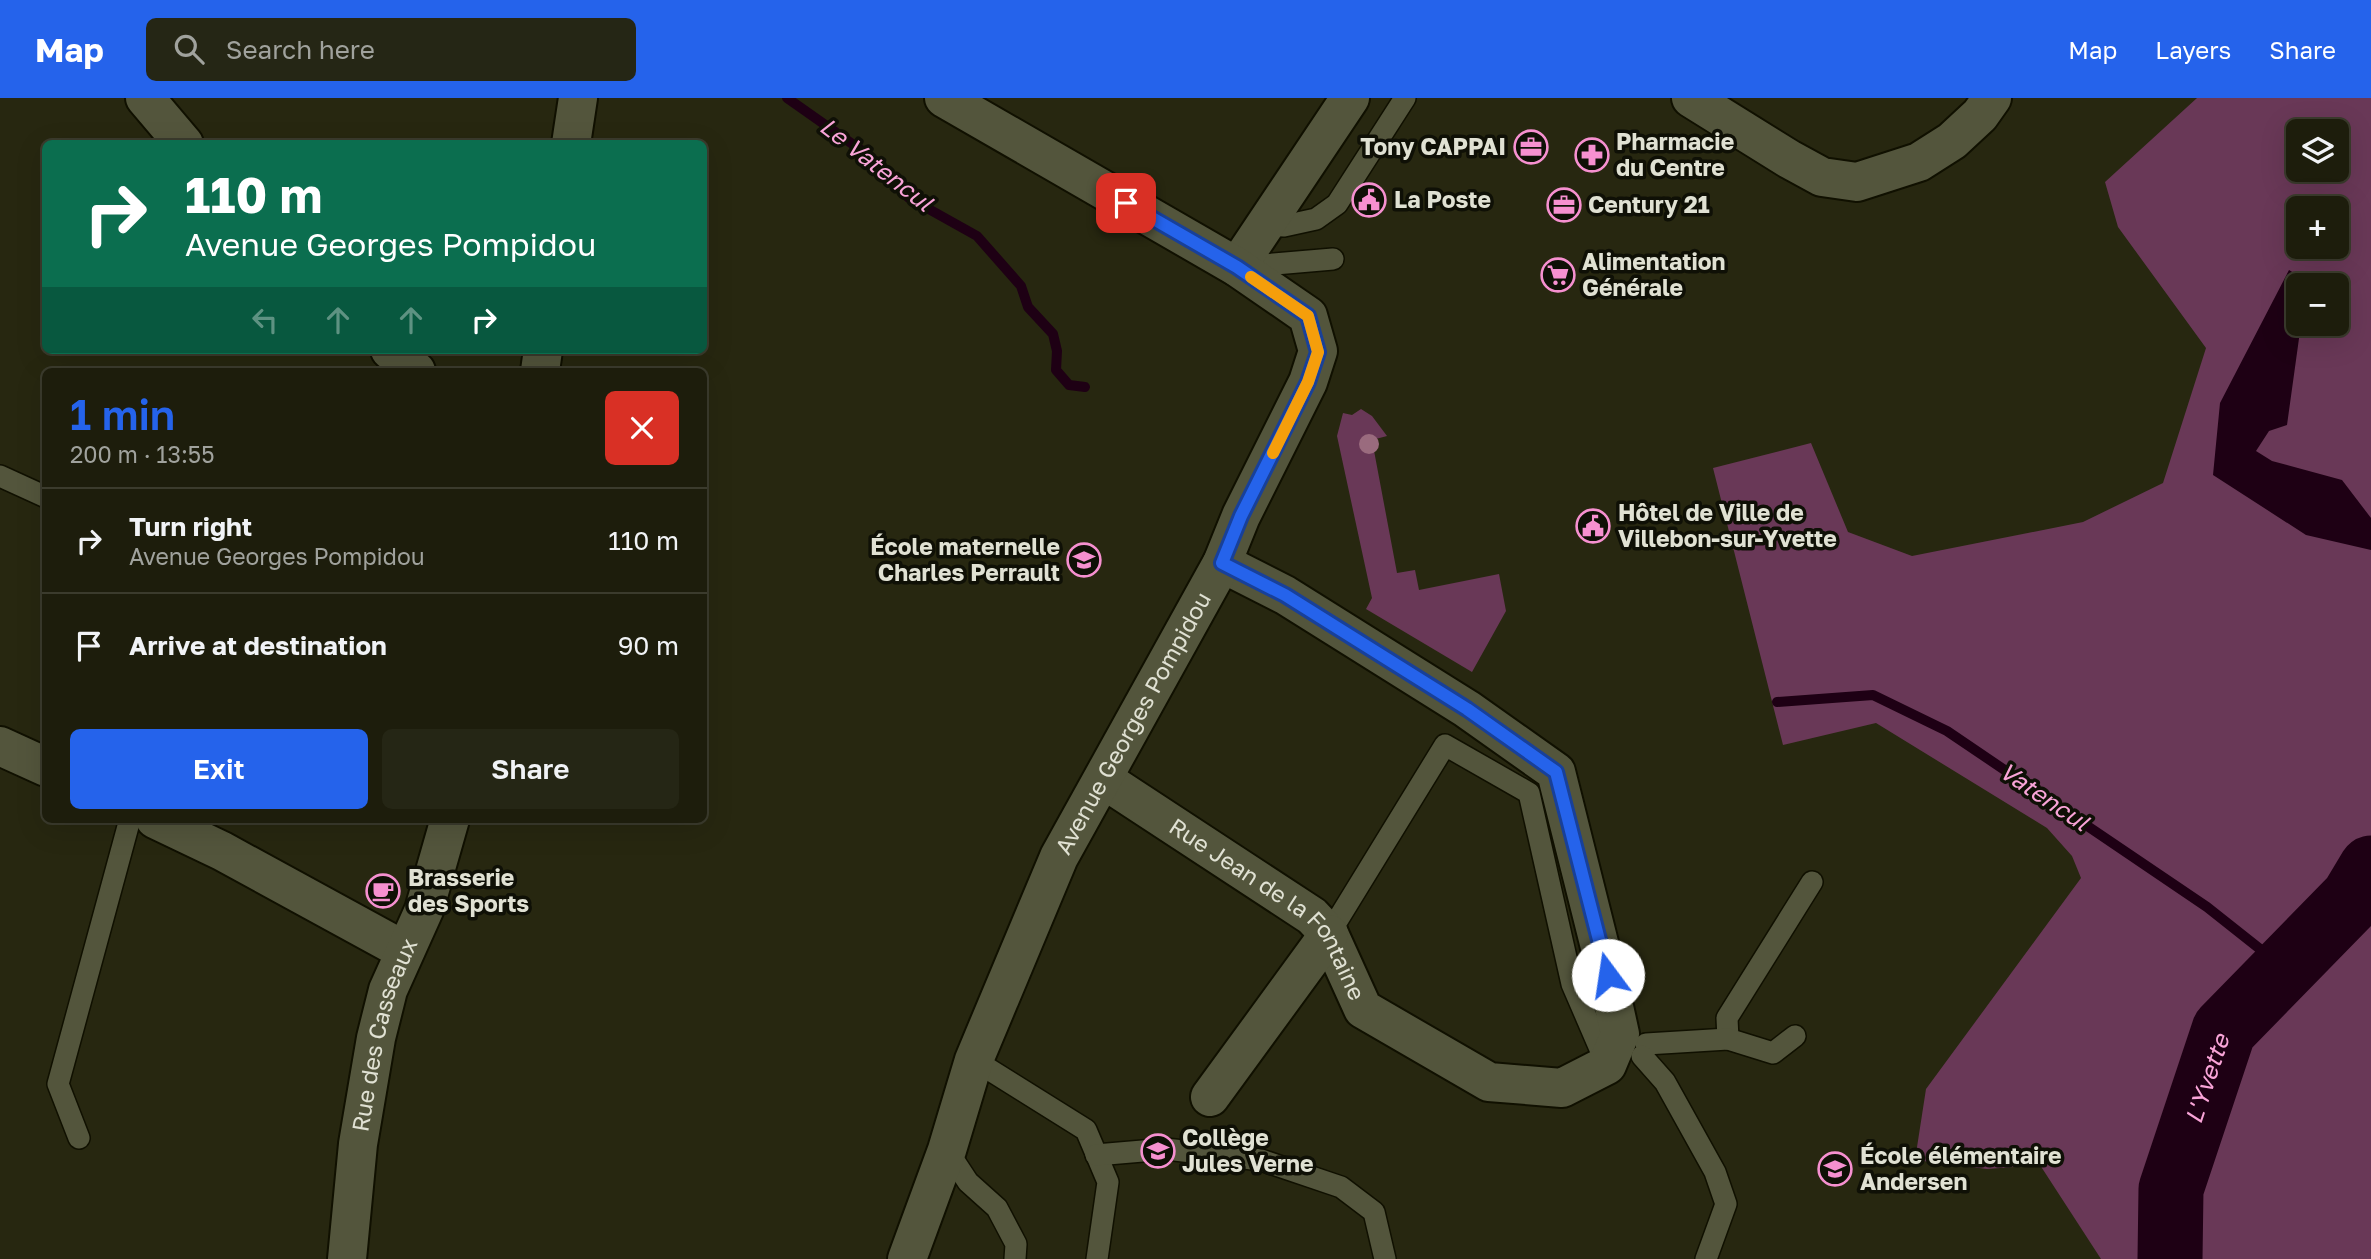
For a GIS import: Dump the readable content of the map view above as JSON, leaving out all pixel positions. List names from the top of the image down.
{
  "streets": {
    "street": ["Avenue Georges Pompidou", "Rue Jean de la Fontaine", "Rue des Casseaux"]
  },
  "crossings": [
    ["Avenue Georges Pompidou", "Rue Jean de la Fontaine"]
  ],
  "water": ["Le Vatencul", "Vatencul", "L'Yvette"],
  "places": {
    "office": ["Tony CAPPAI", "Century 21"],
    "pharmacy": ["Pharmacie du Centre"],
    "public building": ["La Poste", "Hôtel de Ville de Villebon-sur-Yvette"],
    "supermarket": ["Alimentation Générale"],
    "school or university": ["École maternelle Charles Perrault", "Collège Jules Verne", "École élémentaire Andersen"],
    "cafe": ["Brasserie des Sports"]
  },
  "page": {
    "header": "Map",
    "search": "Search here",
    "nav": ["Map", "Layers", "Share"],
    "map_buttons": ["+", "−"],
    "turn": ["110 m", "Avenue Georges Pompidou"],
    "heading": ["1 min", "200 m · 13:55"],
    "list": [
      {
        "name": "Turn right",
        "note": "Avenue Georges Pompidou",
        "value": "110 m"
      },
      {
        "name": "Arrive at destination",
        "value": "90 m"
      }
    ],
    "buttons": ["Exit", "Share"]
  }
}
